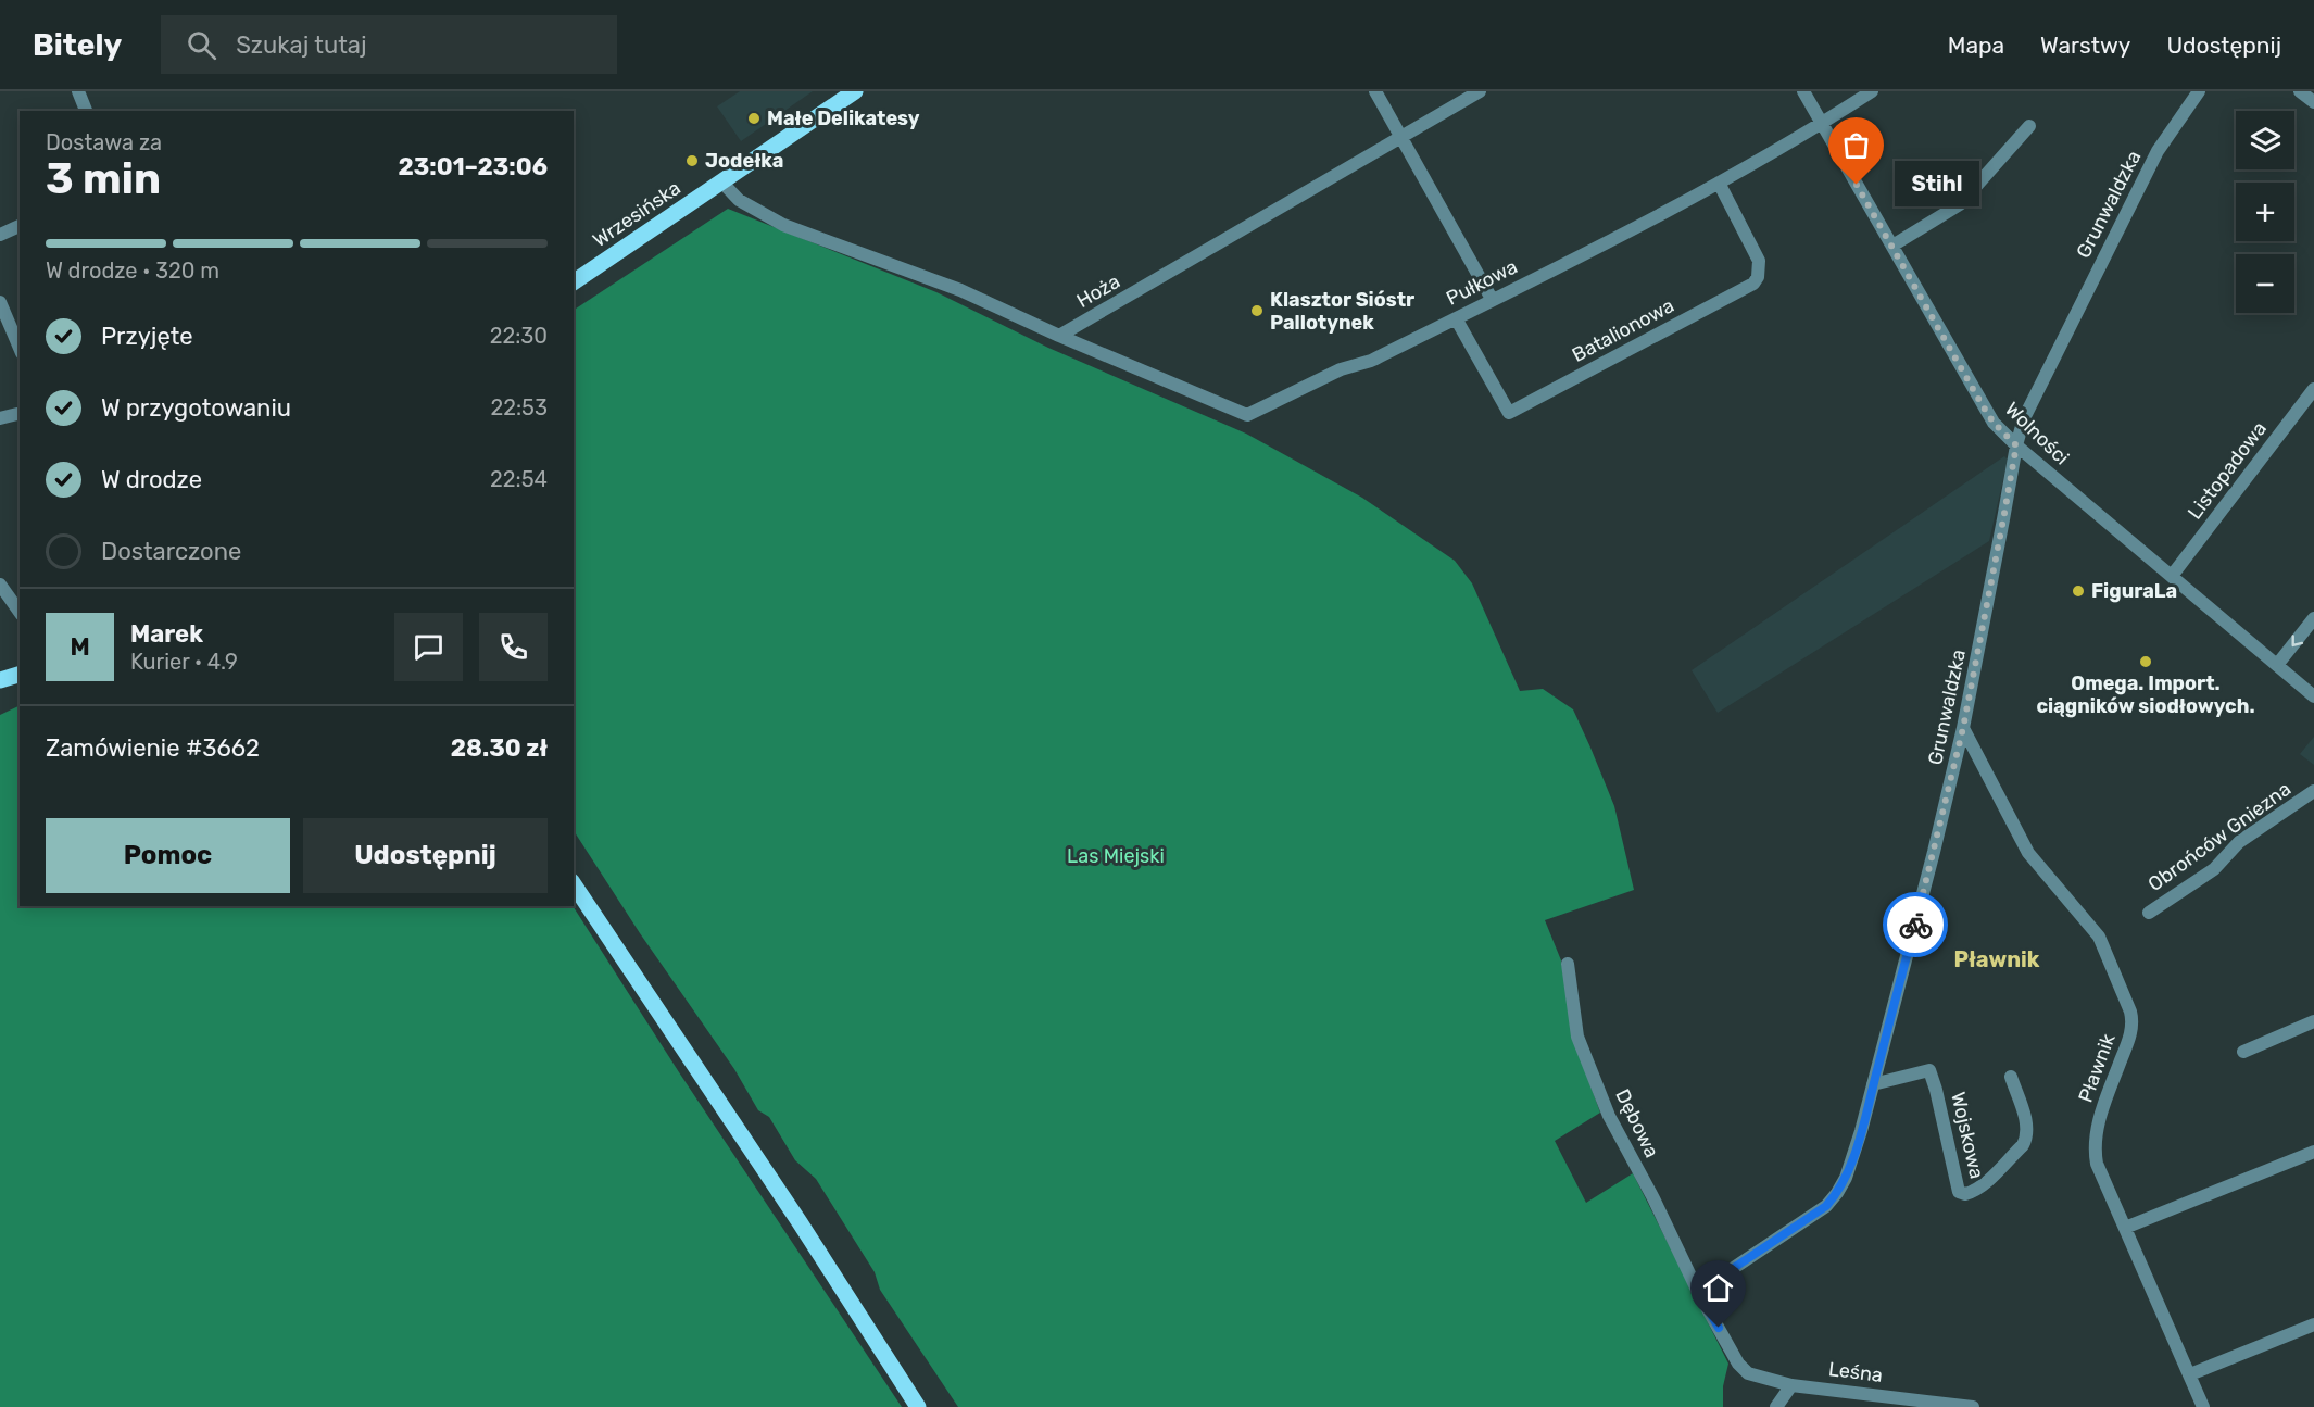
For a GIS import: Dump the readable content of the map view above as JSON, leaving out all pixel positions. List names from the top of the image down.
{
  "streets": {
    "main road": ["Wrzesińska"],
    "street": [
      "Grunwaldzka",
      "Pułkowa",
      "Hoża",
      "Batalionowa",
      "Wolności",
      "Listopadowa",
      "Obrońców Gniezna",
      "Pławnik",
      "Dębowa",
      "Wojskowa",
      "Leśna"
    ]
  },
  "crossings": [
    ["Grunwaldzka", "Wolności"],
    ["Grunwaldzka", "Pławnik"],
    ["Grunwaldzka", "Dębowa"],
    ["Grunwaldzka", "Wojskowa"],
    ["Pułkowa", "Hoża"],
    ["Pułkowa", "Batalionowa"],
    ["Pułkowa", "Wolności"],
    ["Wolności", "Listopadowa"],
    ["Dębowa", "Leśna"]
  ],
  "districts": ["Pławnik"],
  "parks": ["Las Miejski"],
  "places": [
    "Małe Delikatesy",
    "Jodełka",
    "Stihl",
    "Klasztor Sióstr Pallotynek",
    "FiguraLa",
    "Omega. Import. ciągników siodłowych."
  ],
  "page": {
    "header": "Bitely",
    "search": "Szukaj tutaj",
    "nav": ["Mapa", "Warstwy", "Udostępnij"],
    "map_buttons": ["+", "−"],
    "heading": ["3 min", "Dostawa za", "23:01–23:06"],
    "panel": [
      "Marek",
      "Kurier · 4.9",
      "Zamówienie #3662",
      "28.30 zł"
    ],
    "bubble": "Stihl",
    "bar": "W drodze · 320 m",
    "list": [
      ["Przyjęte", "22:30"],
      ["W przygotowaniu", "22:53"],
      ["W drodze", "22:54"],
      "Dostarczone"
    ],
    "round": "M",
    "buttons": ["Pomoc", "Udostępnij"]
  }
}
